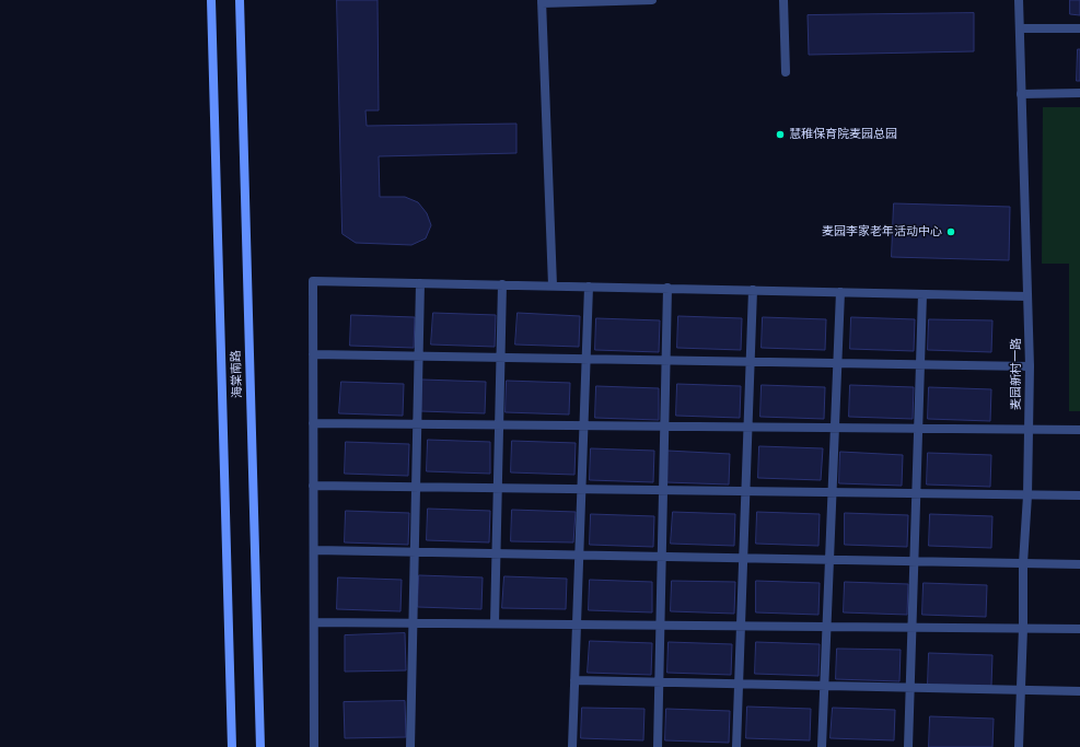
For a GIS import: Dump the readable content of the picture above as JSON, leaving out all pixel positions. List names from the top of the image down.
{
  "streets": {
    "main road": ["海棠南路"],
    "street": ["麦园新村一路"]
  },
  "places": ["慧稚保育院麦园总园", "麦园李家老年活动中心"]
}
